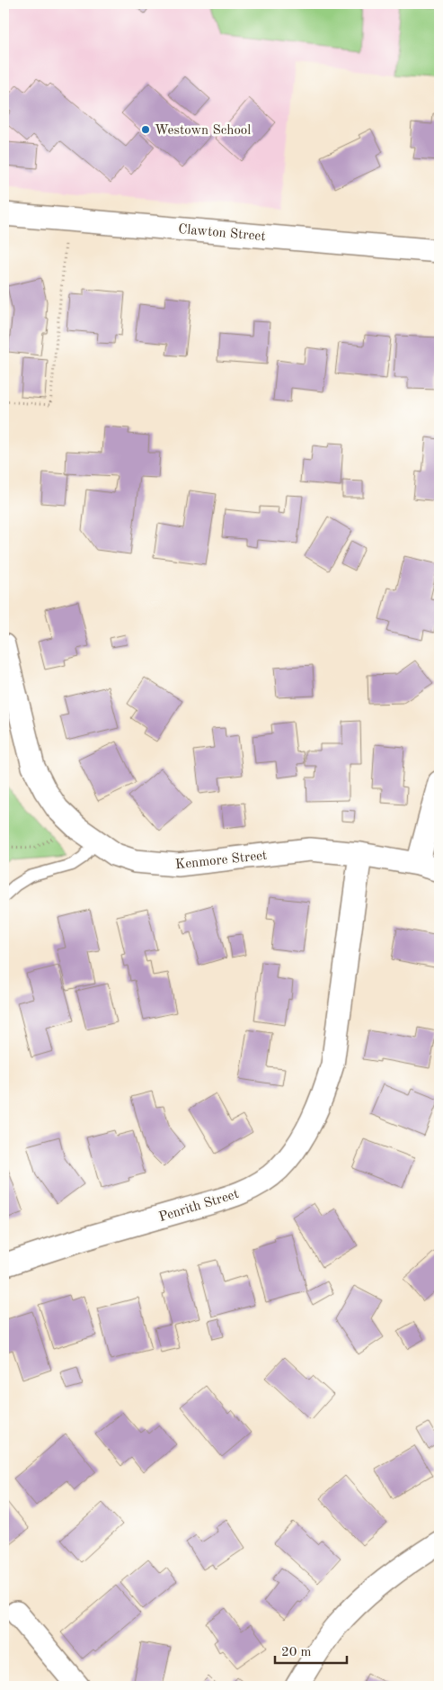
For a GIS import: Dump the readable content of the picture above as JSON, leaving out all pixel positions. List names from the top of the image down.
{
  "streets": {
    "street": ["Clawton Street", "Kenmore Street", "Penrith Street"]
  },
  "crossings": [
    ["Kenmore Street", "Penrith Street"]
  ],
  "places": ["Westown School"],
  "scale_bar": "20 m"
}
